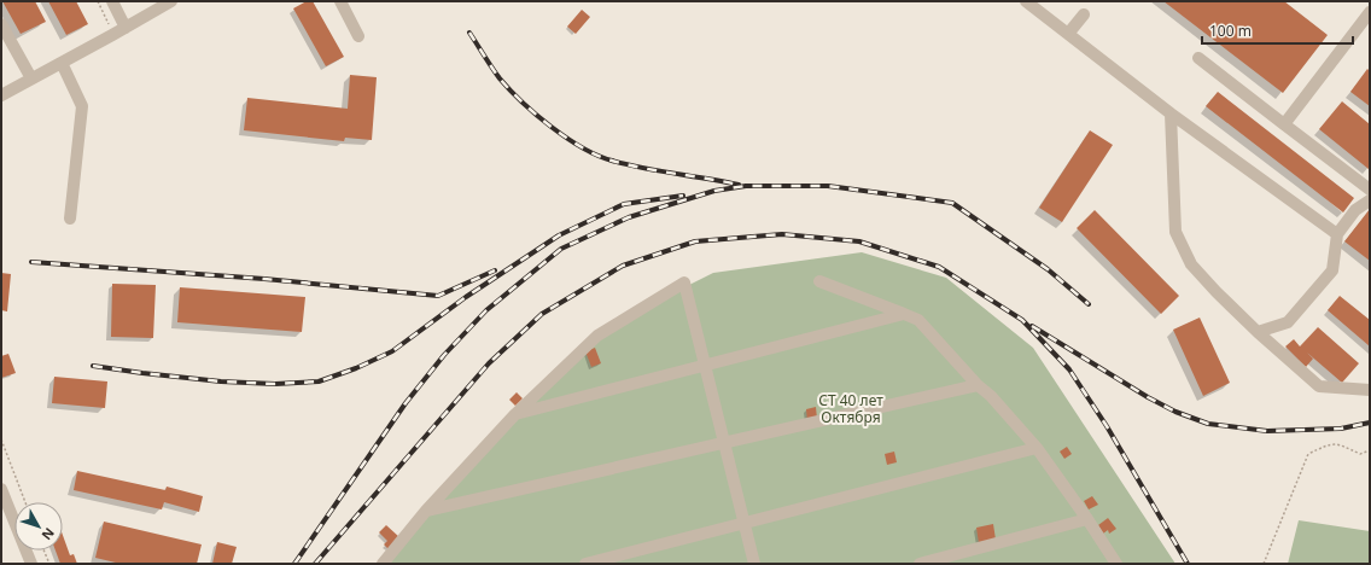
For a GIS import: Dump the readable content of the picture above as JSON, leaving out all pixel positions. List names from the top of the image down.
{
  "parks": ["СТ 40 лет Октября"],
  "scale_bar": "100 m",
  "north": "bottom right"
}
